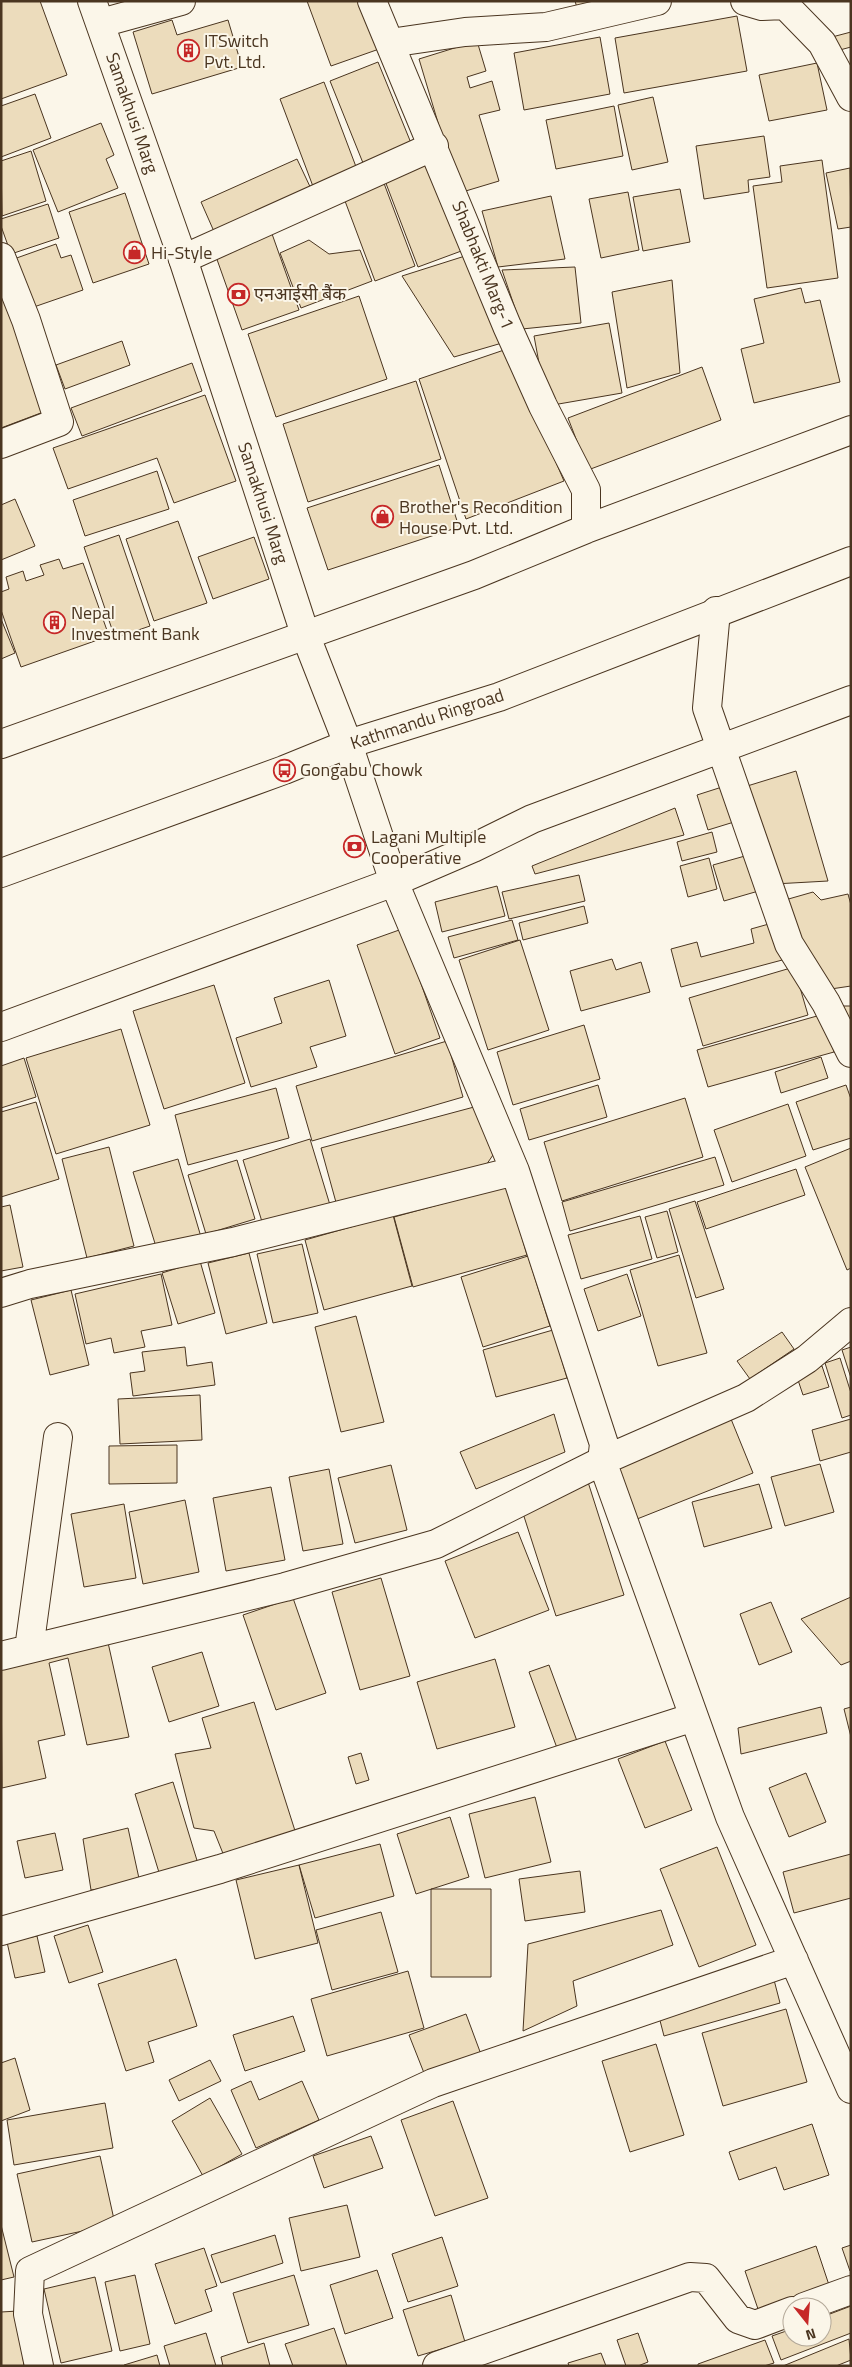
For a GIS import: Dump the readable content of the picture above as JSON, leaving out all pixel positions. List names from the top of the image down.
{
  "streets": {
    "main road": ["Samakhusi Marg", "Shabhakti Marg-1", "Kathmandu Ringroad"]
  },
  "crossings": [
    ["Samakhusi Marg", "Kathmandu Ringroad"]
  ],
  "places": {
    "building": ["ITSwitch Pvt. Ltd.", "Nepal Investment Bank"],
    "shop": ["Hi-Style", "Brother's Recondition House Pvt. Ltd."],
    "bank": ["एनआईसी बैंक", "Lagani Multiple Cooperative"],
    "bus stop": ["Gongabu Chowk"]
  },
  "north": "bottom"
}
